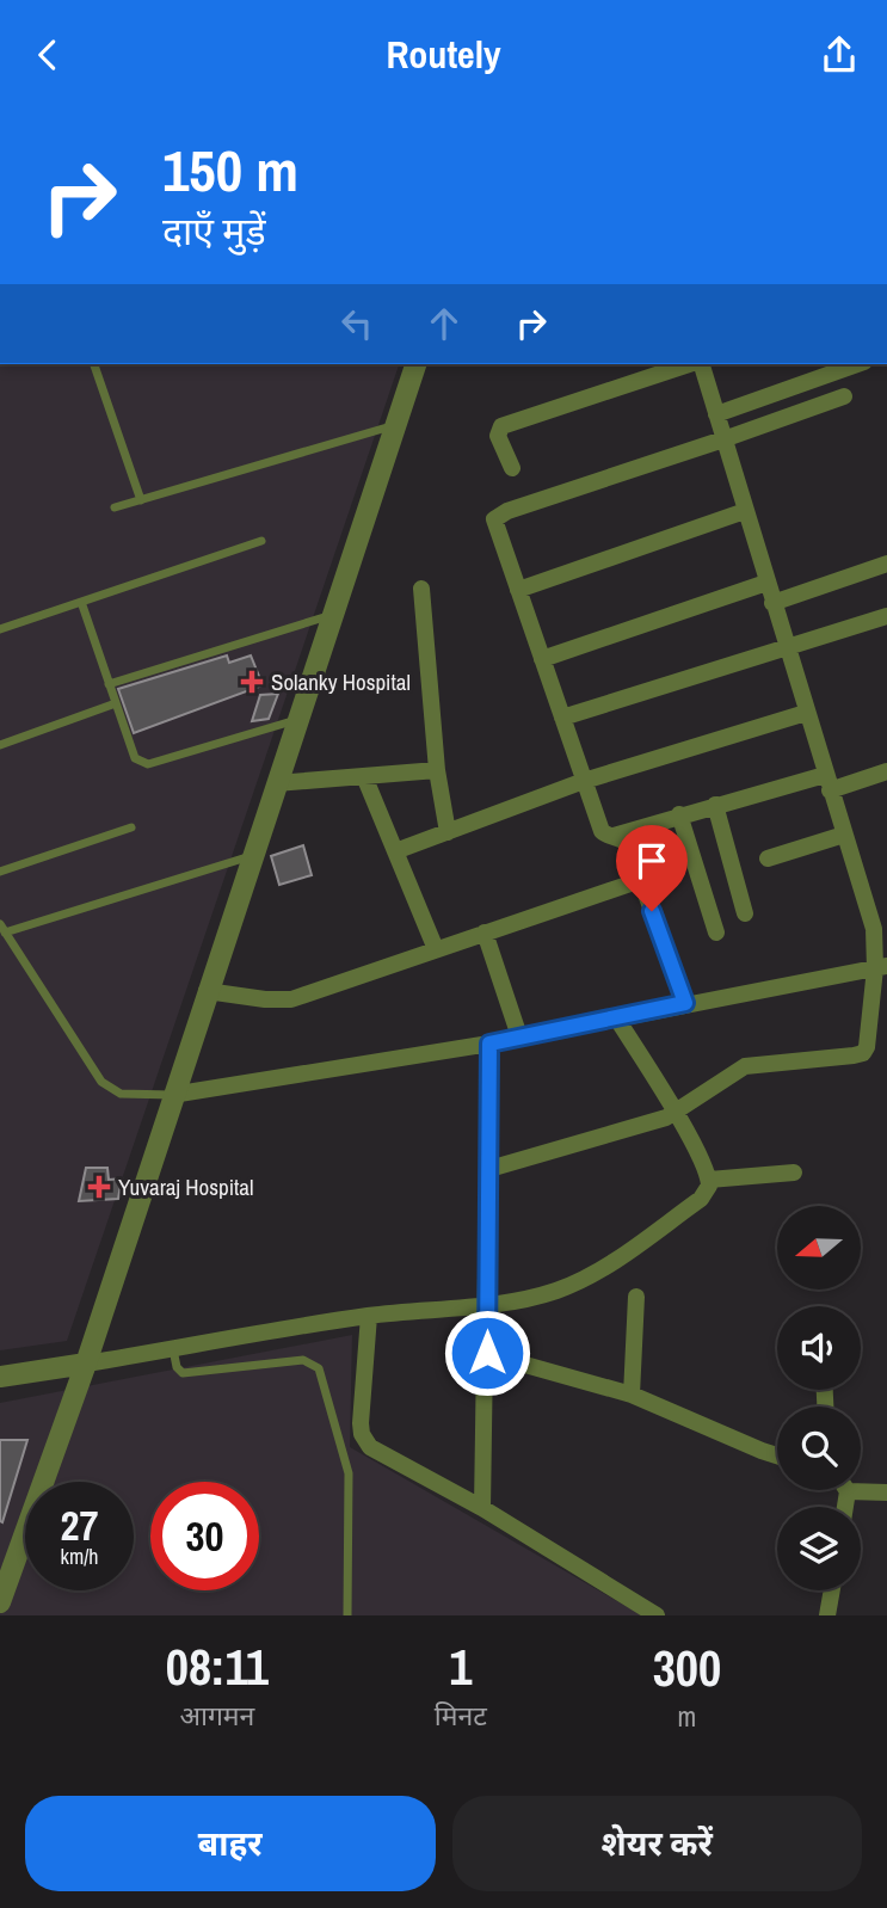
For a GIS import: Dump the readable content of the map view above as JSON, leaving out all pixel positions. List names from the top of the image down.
{
  "places": {
    "health": ["Solanky Hospital", "Yuvaraj Hospital"]
  },
  "north": "left",
  "page": {
    "header": "Routely",
    "turn": ["150 m", "दाएँ मुड़ें"],
    "speed": "27 km/h",
    "limit": "30",
    "eta": [
      "08:11",
      "आगमन",
      "1",
      "मिनट",
      "300",
      "m"
    ],
    "buttons": ["बाहर", "शेयर करें"]
  }
}
